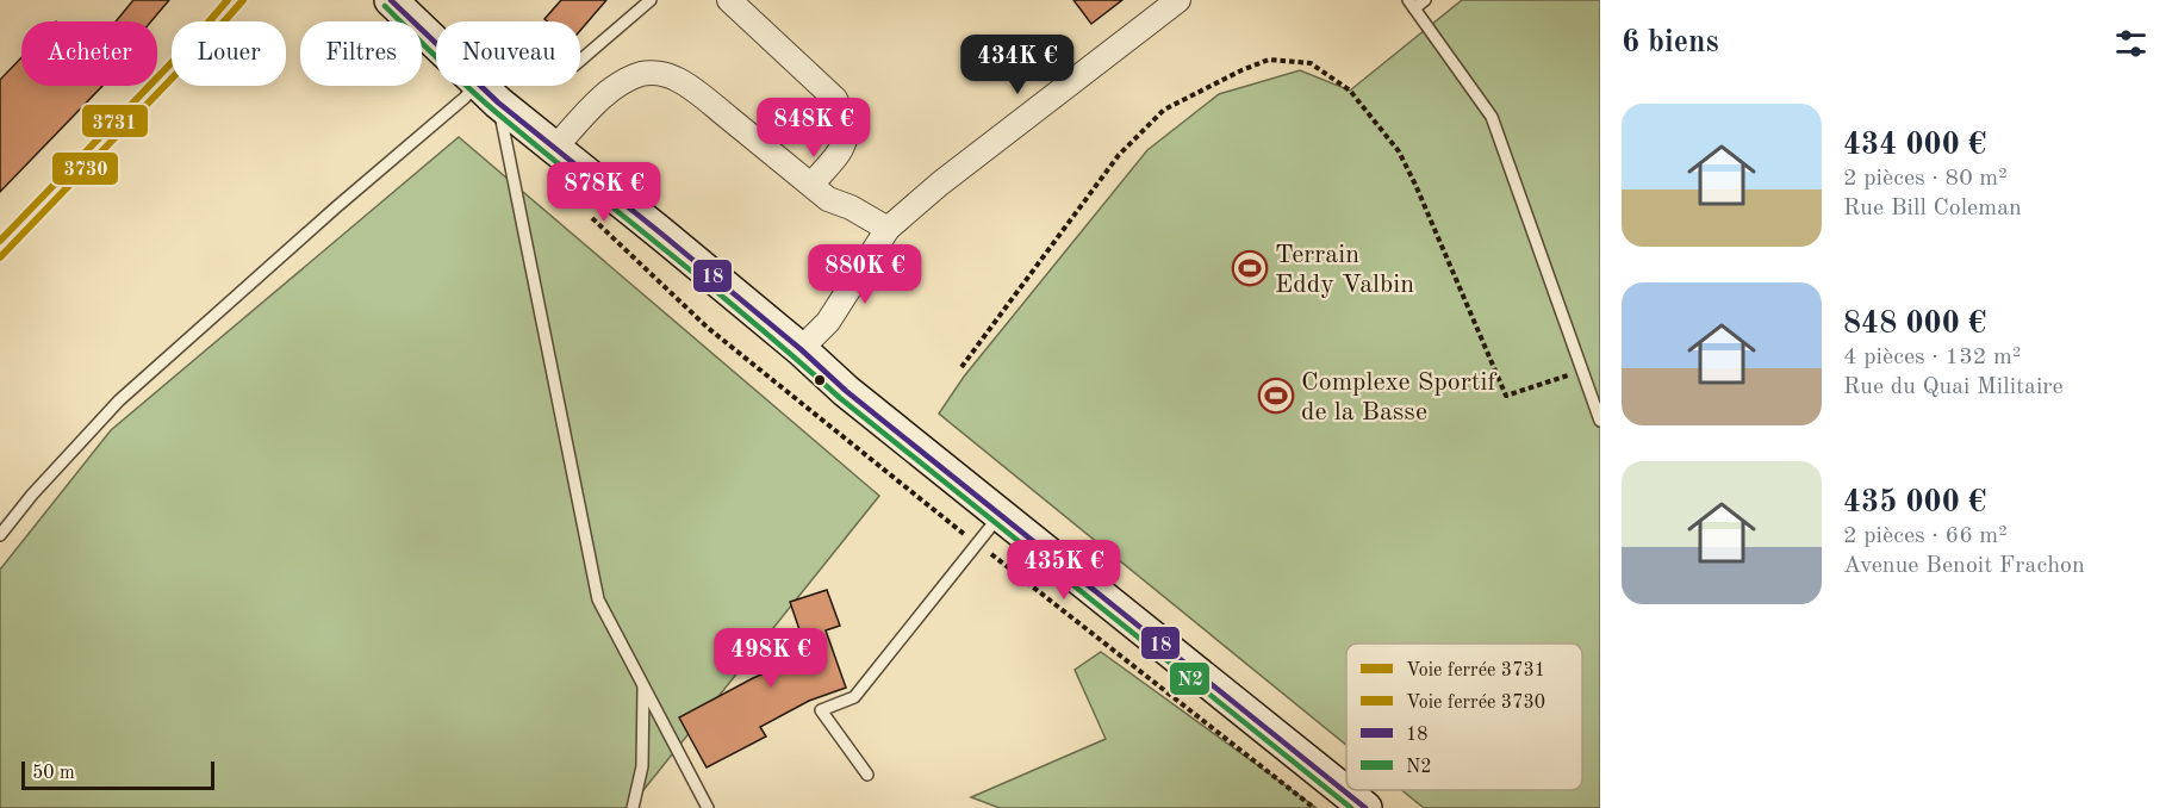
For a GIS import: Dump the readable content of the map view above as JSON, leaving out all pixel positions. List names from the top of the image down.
{
  "places": {
    "sports": ["Terrain Eddy Valbin", "Complexe Sportif de la Basse"]
  },
  "lines": [
    "rail line 3731",
    "rail line 3730",
    "transit line 18",
    "transit line N2"
  ],
  "legend": [
    "Voie ferrée 3731",
    "Voie ferrée 3730",
    "18",
    "N2"
  ],
  "scale_bar": "50 m",
  "page": {
    "heading": "6 biens",
    "chip": [
      "Acheter",
      "Louer",
      "Filtres",
      "Nouveau"
    ],
    "price": [
      "434K €",
      "848K €",
      "878K €",
      "880K €",
      "435K €",
      "498K €"
    ],
    "list": [
      {
        "name": "434 000 €",
        "note": "2 pièces · 80 m² · Rue Bill Coleman"
      },
      {
        "name": "848 000 €",
        "note": "4 pièces · 132 m² · Rue du Quai Militaire"
      },
      {
        "name": "435 000 €",
        "note": "2 pièces · 66 m² · Avenue Benoit Frachon"
      }
    ],
    "scale": "50 m"
  }
}
